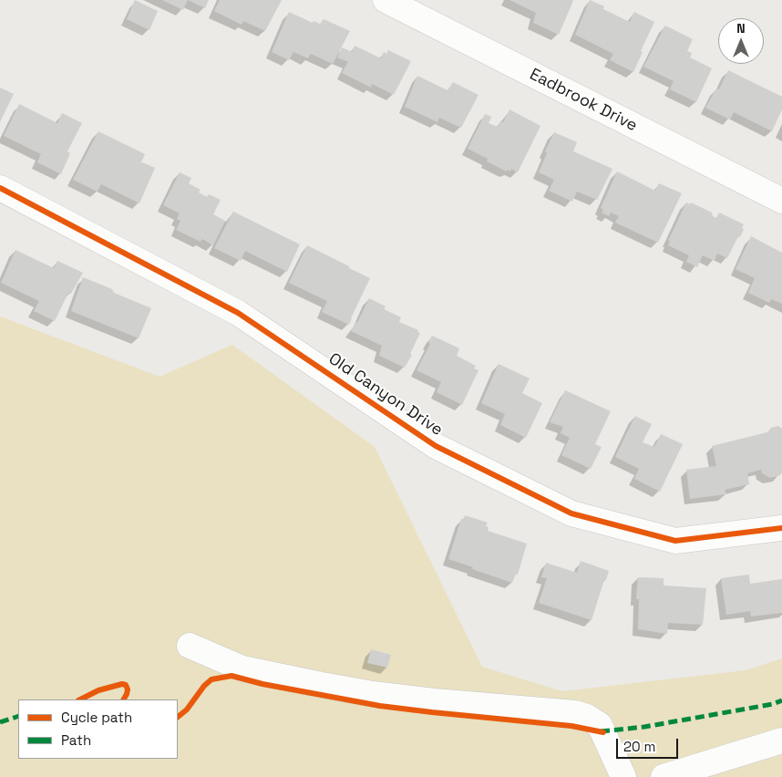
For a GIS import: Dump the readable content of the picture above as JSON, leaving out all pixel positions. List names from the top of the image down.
{
  "streets": {
    "street": ["Eadbrook Drive", "Old Canyon Drive"]
  },
  "legend": ["Cycle path", "Path"],
  "scale_bar": "20 m",
  "north": "top"
}
